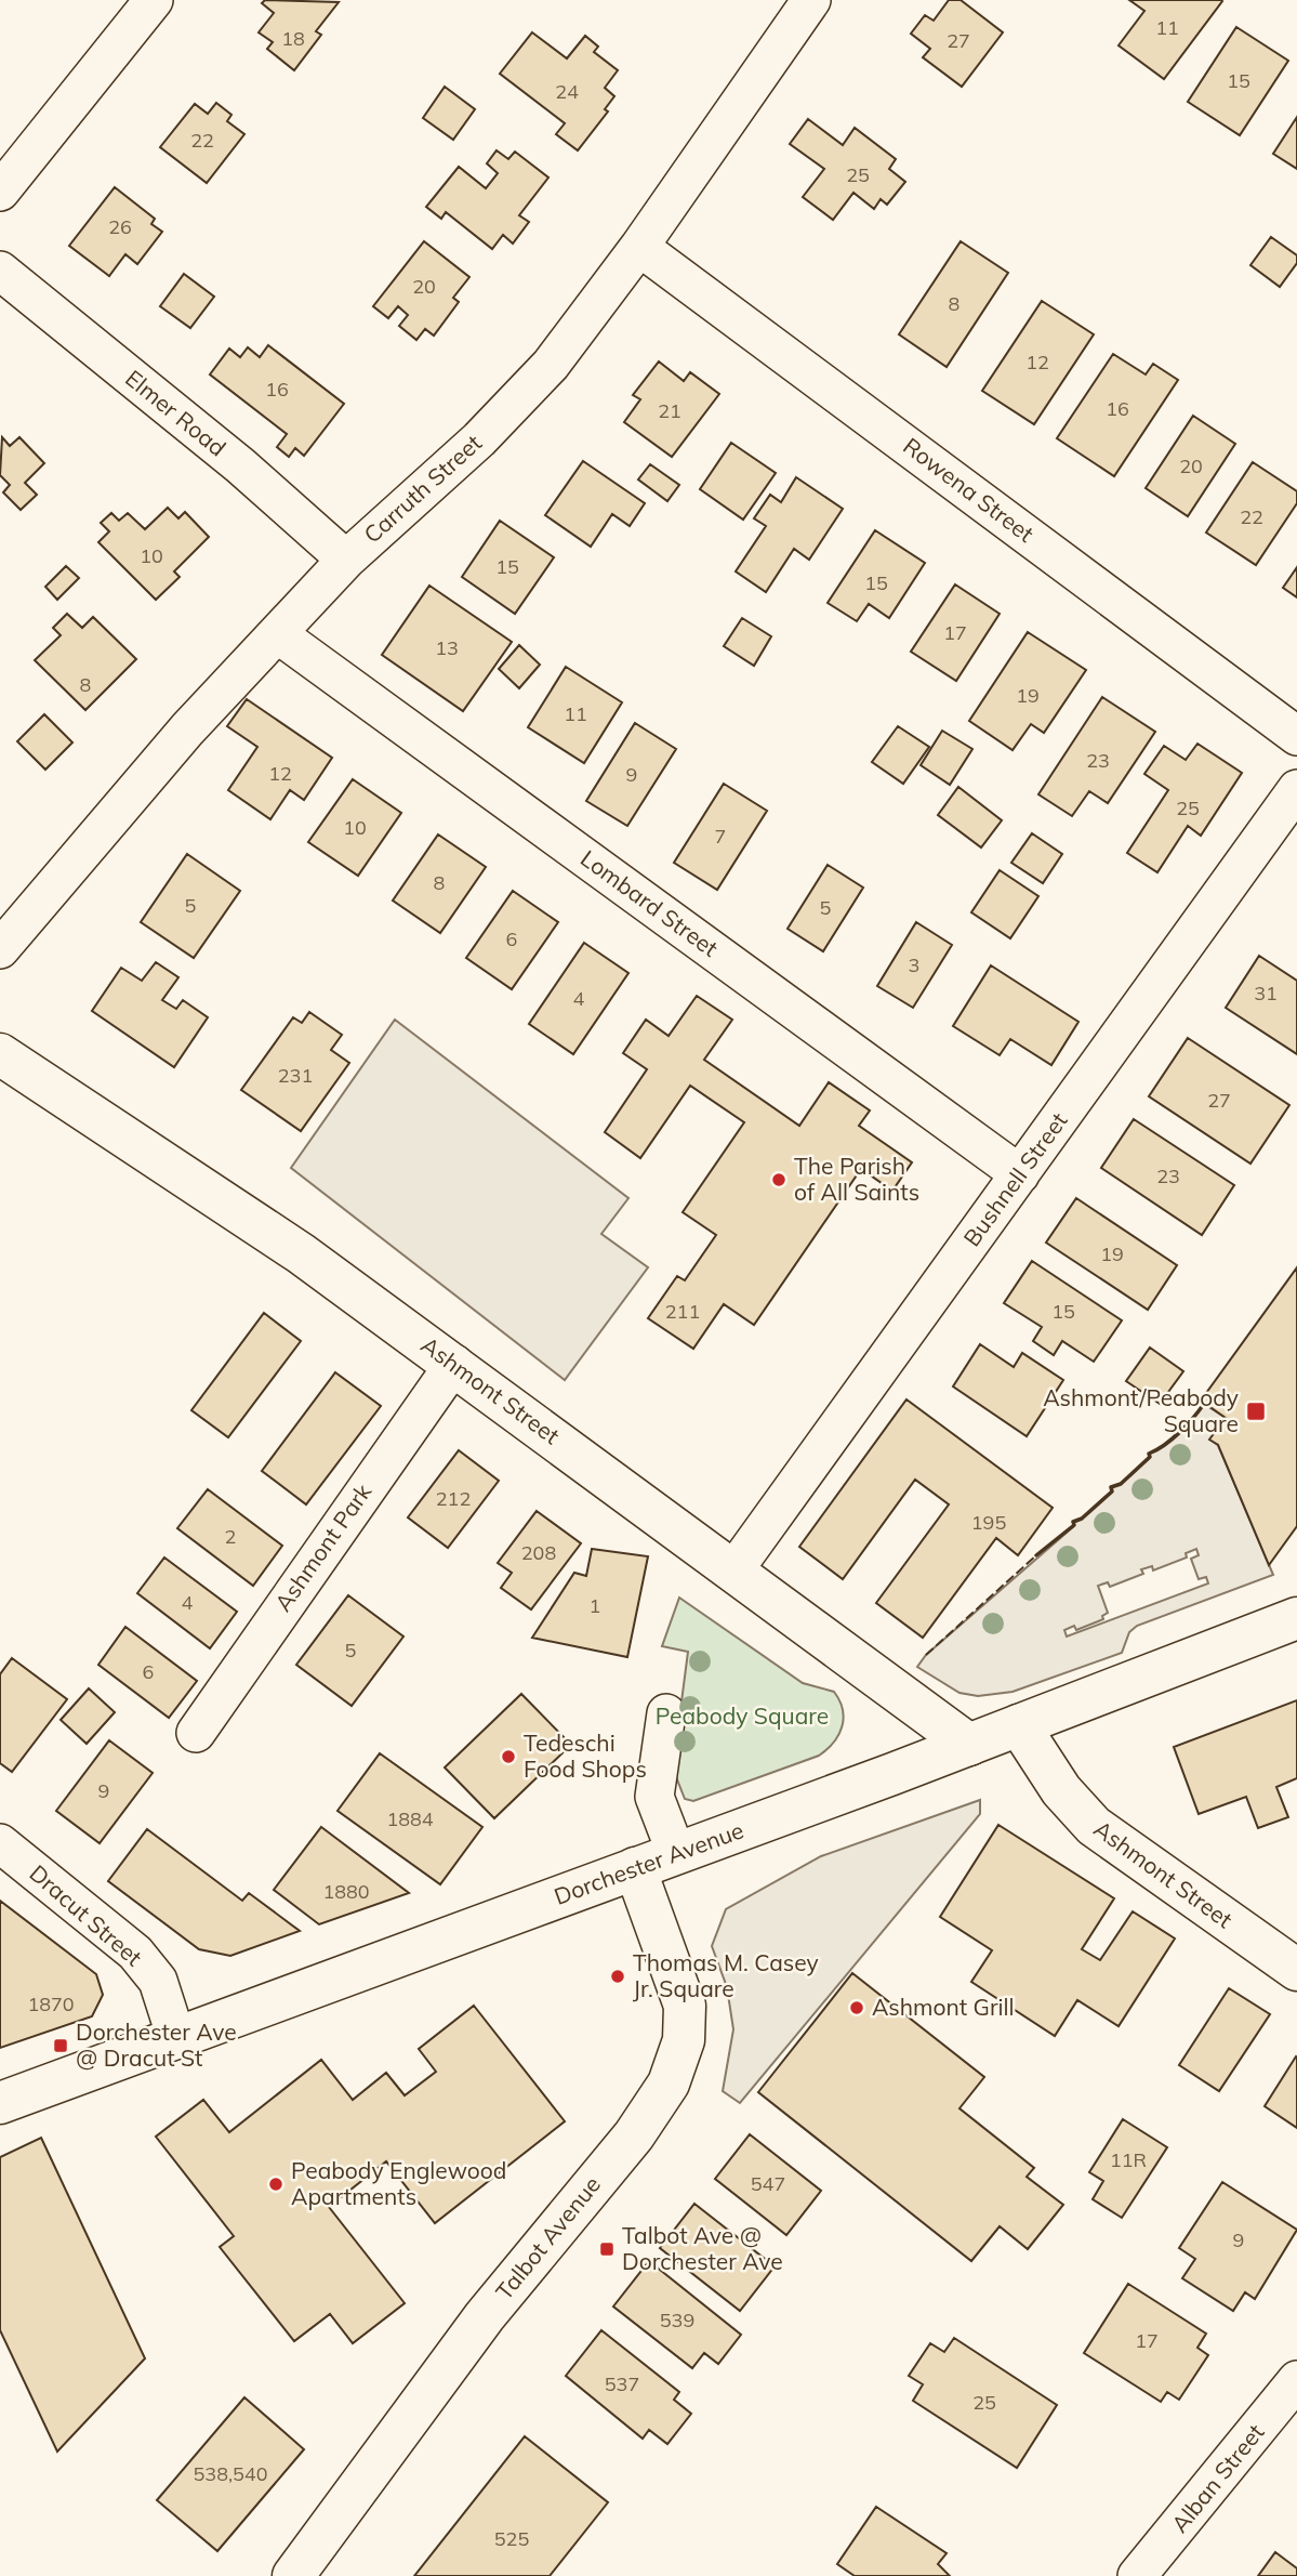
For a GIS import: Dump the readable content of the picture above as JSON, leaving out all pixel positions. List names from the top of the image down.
{
  "streets": {
    "main road": ["Ashmont Street", "Dorchester Avenue", "Talbot Avenue"],
    "street": [
      "Elmer Road",
      "Carruth Street",
      "Rowena Street",
      "Lombard Street",
      "Bushnell Street",
      "Ashmont Park",
      "Dracut Street",
      "Alban Street"
    ]
  },
  "crossings": [
    ["Elmer Road", "Carruth Street"],
    ["Carruth Street", "Rowena Street"],
    ["Carruth Street", "Lombard Street"],
    ["Lombard Street", "Bushnell Street"],
    ["Bushnell Street", "Ashmont Street"],
    ["Ashmont Street", "Ashmont Park"],
    ["Ashmont Street", "Dorchester Avenue"],
    ["Dorchester Avenue", "Dracut Street"],
    ["Dorchester Avenue", "Talbot Avenue"]
  ],
  "parks": ["Peabody Square"],
  "places": {
    "other": [
      "The Parish of All Saints",
      "Tedeschi Food Shops",
      "Thomas M. Casey Jr. Square",
      "Ashmont Grill",
      "Peabody Englewood Apartments"
    ],
    "transit": ["Ashmont/Peabody Square", "Dorchester Ave @ Dracut St", "Talbot Ave @ Dorchester Ave"]
  },
  "house_numbers": [
    "11",
    "18",
    "27",
    "15",
    "24",
    "22",
    "25",
    "26",
    "20",
    "8",
    "12",
    "16",
    "16",
    "21",
    "20",
    "22",
    "10",
    "15",
    "15",
    "17",
    "13",
    "8",
    "19",
    "11",
    "23",
    "12",
    "9",
    "25",
    "10",
    "7",
    "8",
    "5",
    "5",
    "6",
    "3",
    "31",
    "4",
    "231",
    "27",
    "23",
    "19",
    "211",
    "15",
    "212",
    "195",
    "2",
    "208",
    "4",
    "1",
    "5",
    "6",
    "9",
    "1884",
    "1880",
    "1870",
    "11R",
    "547",
    "9",
    "539",
    "17",
    "537",
    "25",
    "538,540",
    "525"
  ]
}
